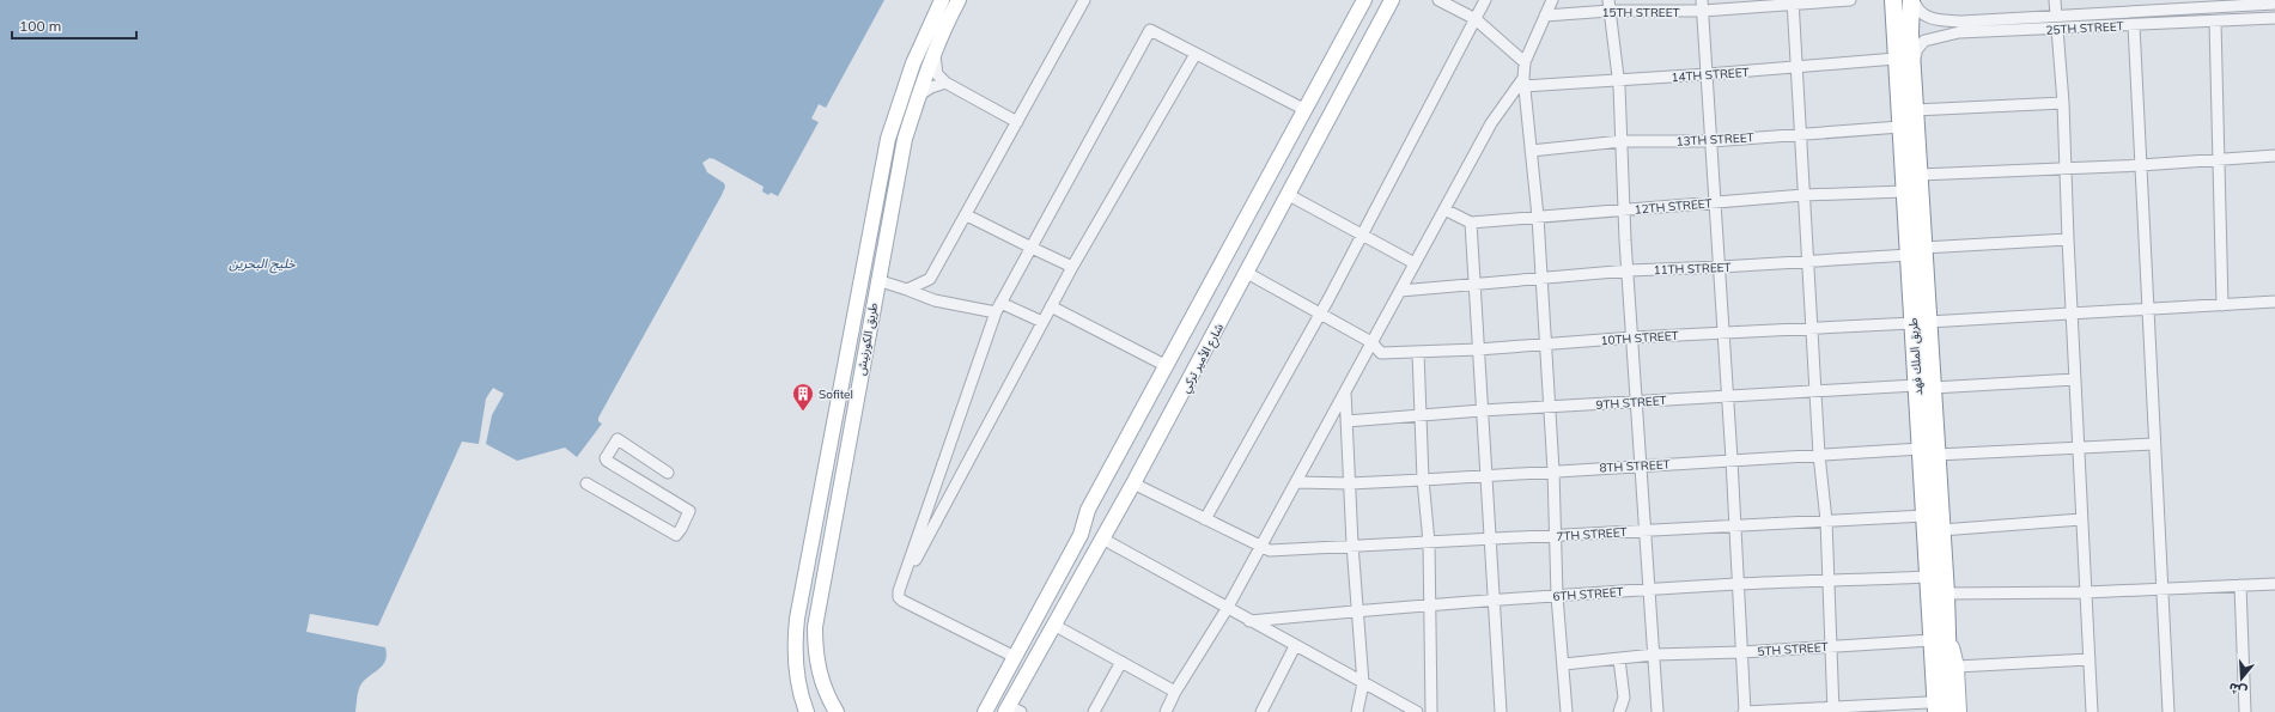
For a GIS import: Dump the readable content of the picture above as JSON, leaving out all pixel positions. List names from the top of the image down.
{
  "streets": {
    "highway": ["طريق الملك فهد"],
    "main road": ["طريق الكورنيش", "شارع الأمير تركي"],
    "street": [
      "15TH STREET",
      "25TH STREET",
      "14TH STREET",
      "13TH STREET",
      "12TH STREET",
      "11TH STREET",
      "10TH STREET",
      "9TH STREET",
      "8TH STREET",
      "7TH STREET",
      "6TH STREET",
      "5TH STREET"
    ]
  },
  "crossings": [
    ["25TH STREET", "طريق الملك فهد"],
    ["14TH STREET", "طريق الملك فهد"],
    ["13TH STREET", "طريق الملك فهد"],
    ["12TH STREET", "طريق الملك فهد"],
    ["11TH STREET", "طريق الملك فهد"],
    ["10TH STREET", "طريق الملك فهد"],
    ["طريق الملك فهد", "9TH STREET"],
    ["طريق الملك فهد", "8TH STREET"],
    ["طريق الملك فهد", "7TH STREET"],
    ["طريق الملك فهد", "6TH STREET"],
    ["طريق الملك فهد", "5TH STREET"]
  ],
  "water": ["خليج البحرين"],
  "places": {
    "building": ["Sofitel"]
  },
  "scale_bar": "100 m",
  "north": "bottom"
}
